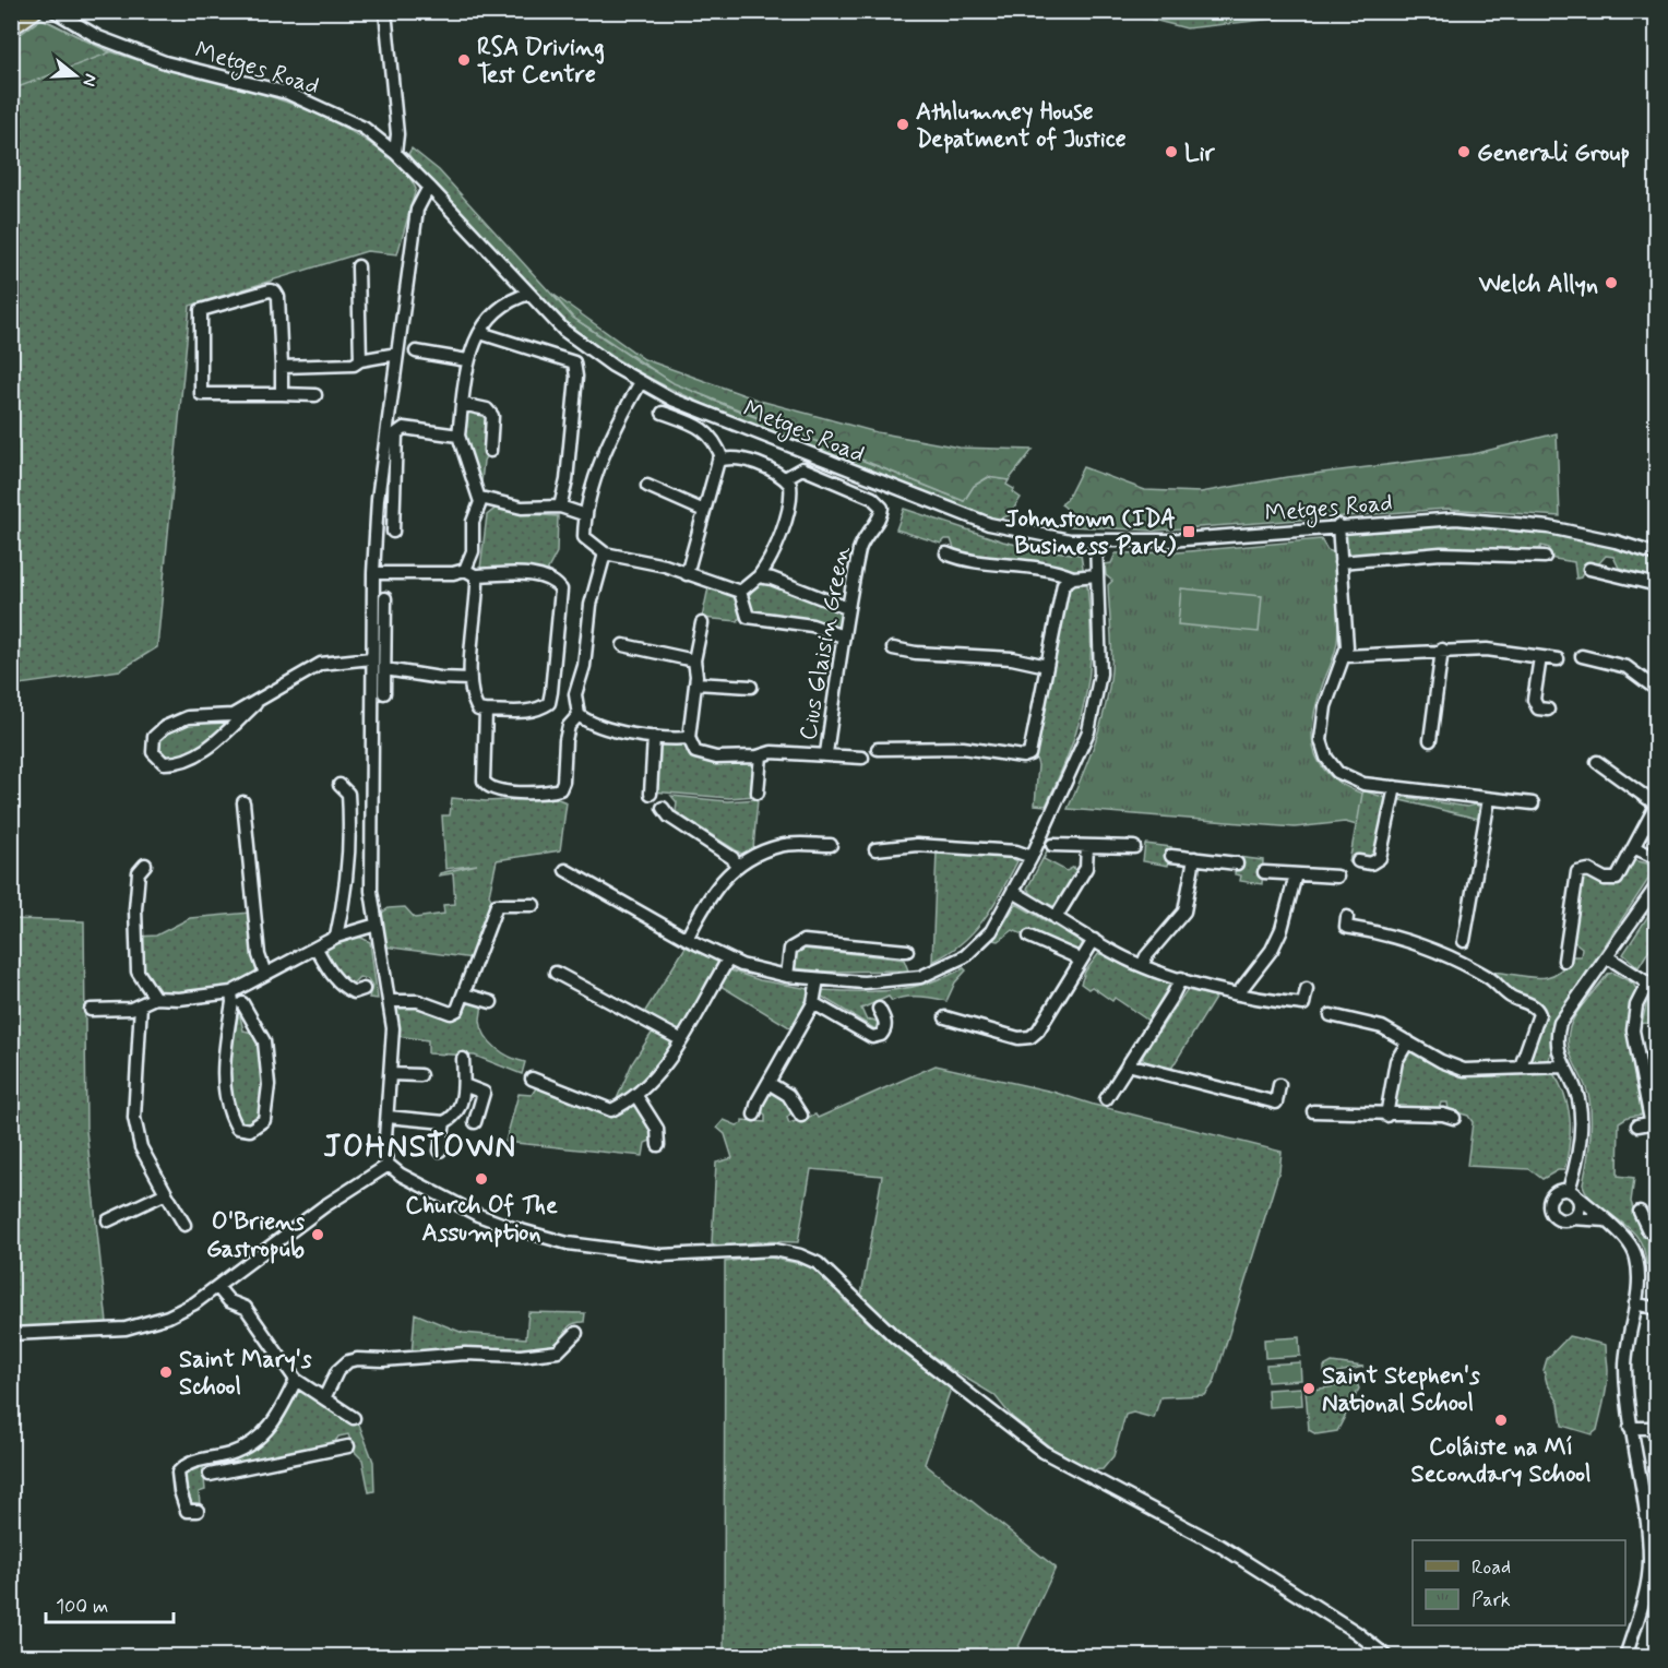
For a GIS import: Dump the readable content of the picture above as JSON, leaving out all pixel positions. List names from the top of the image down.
{
  "streets": {
    "street": ["Metges Road", "Cius Glaisin Green"]
  },
  "districts": ["JOHNSTOWN"],
  "places": {
    "other": [
      "RSA Driving Test Centre",
      "Athlumney House Depatment of Justice",
      "Lir",
      "Generali Group",
      "Welch Allyn",
      "Church Of The Assumption",
      "O'Briens Gastropub",
      "Saint Mary's School",
      "Saint Stephen's National School",
      "Coláiste na Mí Secondary School"
    ],
    "transit": ["Johnstown (IDA Business Park)"]
  },
  "legend": ["Road", "Park"],
  "scale_bar": "100 m",
  "north": "right"
}
